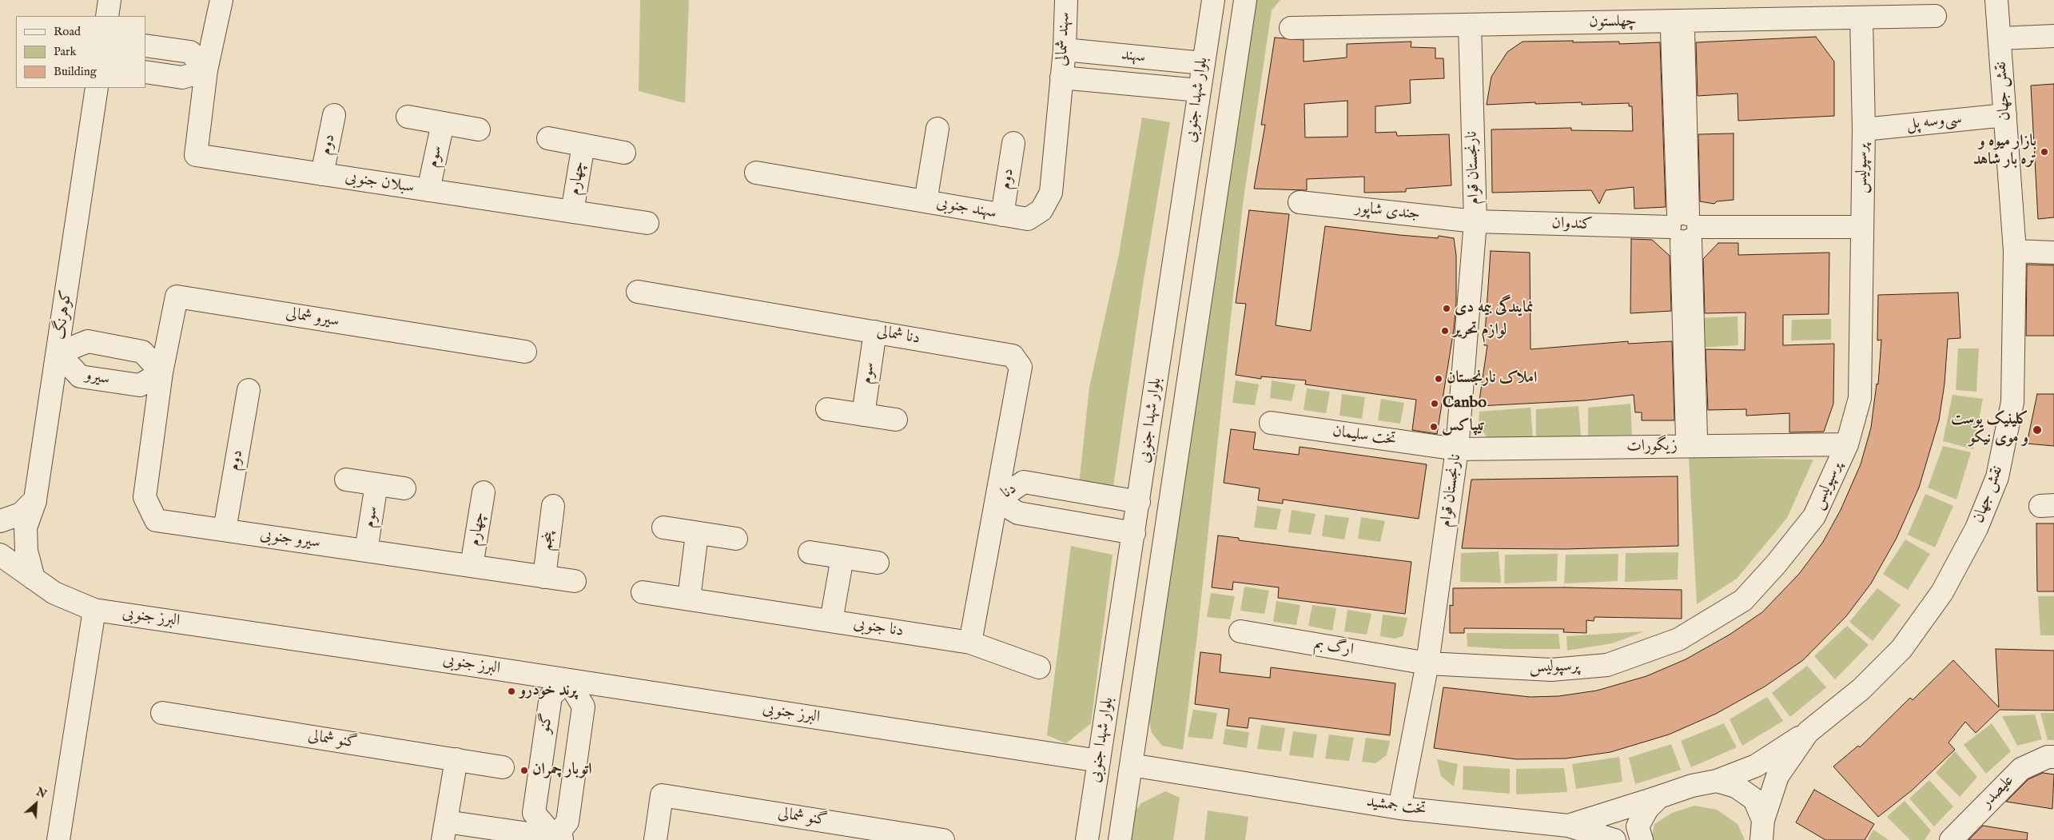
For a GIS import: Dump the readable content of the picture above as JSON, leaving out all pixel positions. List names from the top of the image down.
{
  "streets": {
    "street": [
      "چهلستون",
      "سهند شمالی",
      "سهند",
      "نقش جهان",
      "بلوار شهدا جنوبی",
      "سی‌وسه پل",
      "دوم",
      "سوم",
      "نارنجستان قوام",
      "پرسپولیس",
      "چهارم",
      "سبلان جنوبی",
      "سهند جنوبی",
      "جندی شاپور",
      "کندوان",
      "کوهرنگ",
      "سیرو شمالی",
      "دنا شمالی",
      "سیرو",
      "تخت سلیمان",
      "زیگورات",
      "دنا",
      "سیرو جنوبی",
      "پنجم",
      "البرز جنوبی",
      "دنا جنوبی",
      "ارگ بم",
      "گنو",
      "گنو شمالی",
      "علیصدر",
      "تخت جمشید"
    ]
  },
  "crossings": [
    ["چهلستون", "نارنجستان قوام"],
    ["چهلستون", "پرسپولیس"],
    ["سهند شمالی", "سهند"],
    ["سهند شمالی", "سهند جنوبی"],
    ["سهند", "بلوار شهدا جنوبی"],
    ["سهند", "سهند جنوبی"],
    ["نقش جهان", "سی‌وسه پل"],
    ["نقش جهان", "تخت جمشید"],
    ["بلوار شهدا جنوبی", "دنا"],
    ["بلوار شهدا جنوبی", "البرز جنوبی"],
    ["بلوار شهدا جنوبی", "تخت جمشید"],
    ["سی‌وسه پل", "پرسپولیس"],
    ["دوم", "سبلان جنوبی"],
    ["دوم", "سهند جنوبی"],
    ["دوم", "سیرو جنوبی"],
    ["سوم", "سبلان جنوبی"],
    ["سوم", "دنا شمالی"],
    ["سوم", "سیرو جنوبی"],
    ["نارنجستان قوام", "پرسپولیس"],
    ["نارنجستان قوام", "جندی شاپور"],
    ["نارنجستان قوام", "کندوان"],
    ["نارنجستان قوام", "تخت سلیمان"],
    ["نارنجستان قوام", "زیگورات"],
    ["نارنجستان قوام", "ارگ بم"],
    ["نارنجستان قوام", "تخت جمشید"],
    ["پرسپولیس", "کندوان"],
    ["پرسپولیس", "زیگورات"],
    ["پرسپولیس", "ارگ بم"],
    ["چهارم", "سبلان جنوبی"],
    ["چهارم", "سیرو جنوبی"],
    ["جندی شاپور", "کندوان"],
    ["کوهرنگ", "سیرو"],
    ["کوهرنگ", "البرز جنوبی"],
    ["سیرو شمالی", "سیرو"],
    ["سیرو شمالی", "سیرو جنوبی"],
    ["دنا شمالی", "دنا"],
    ["سیرو", "سیرو جنوبی"],
    ["تخت سلیمان", "زیگورات"],
    ["سیرو جنوبی", "پنجم"],
    ["البرز جنوبی", "گنو"]
  ],
  "places": [
    "بازار میوه و تره بار شاهد",
    "نمایندگی بیمه دی",
    "لوازم تحریر",
    "املاک نارنجستان",
    "Canbo",
    "تیپاکس",
    "کلینیک پوست و موی نیکو",
    "پرند خودرو",
    "اتوبار چمران"
  ],
  "legend": ["Road", "Park", "Building"],
  "north": "top right"
}
